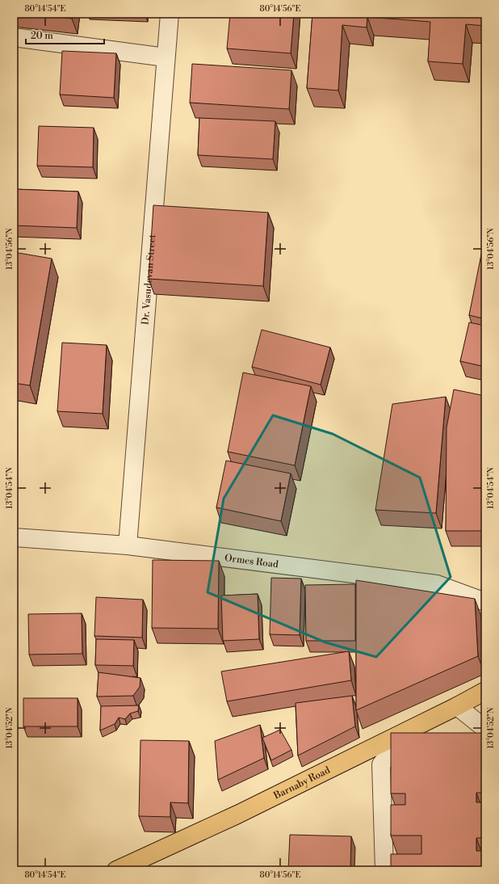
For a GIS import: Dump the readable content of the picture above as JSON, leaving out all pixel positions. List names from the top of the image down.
{
  "streets": {
    "main road": ["Barnaby Road"],
    "street": ["Dr. Vasudevan Street", "Ormes Road"]
  },
  "crossings": [
    ["Dr. Vasudevan Street", "Ormes Road"]
  ],
  "scale_bar": "20 m",
  "coordinates": [
    "80°14'54\"E",
    "80°14'56\"E",
    "13°04'56\"N",
    "13°04'54\"N",
    "13°04'52\"N"
  ]
}
